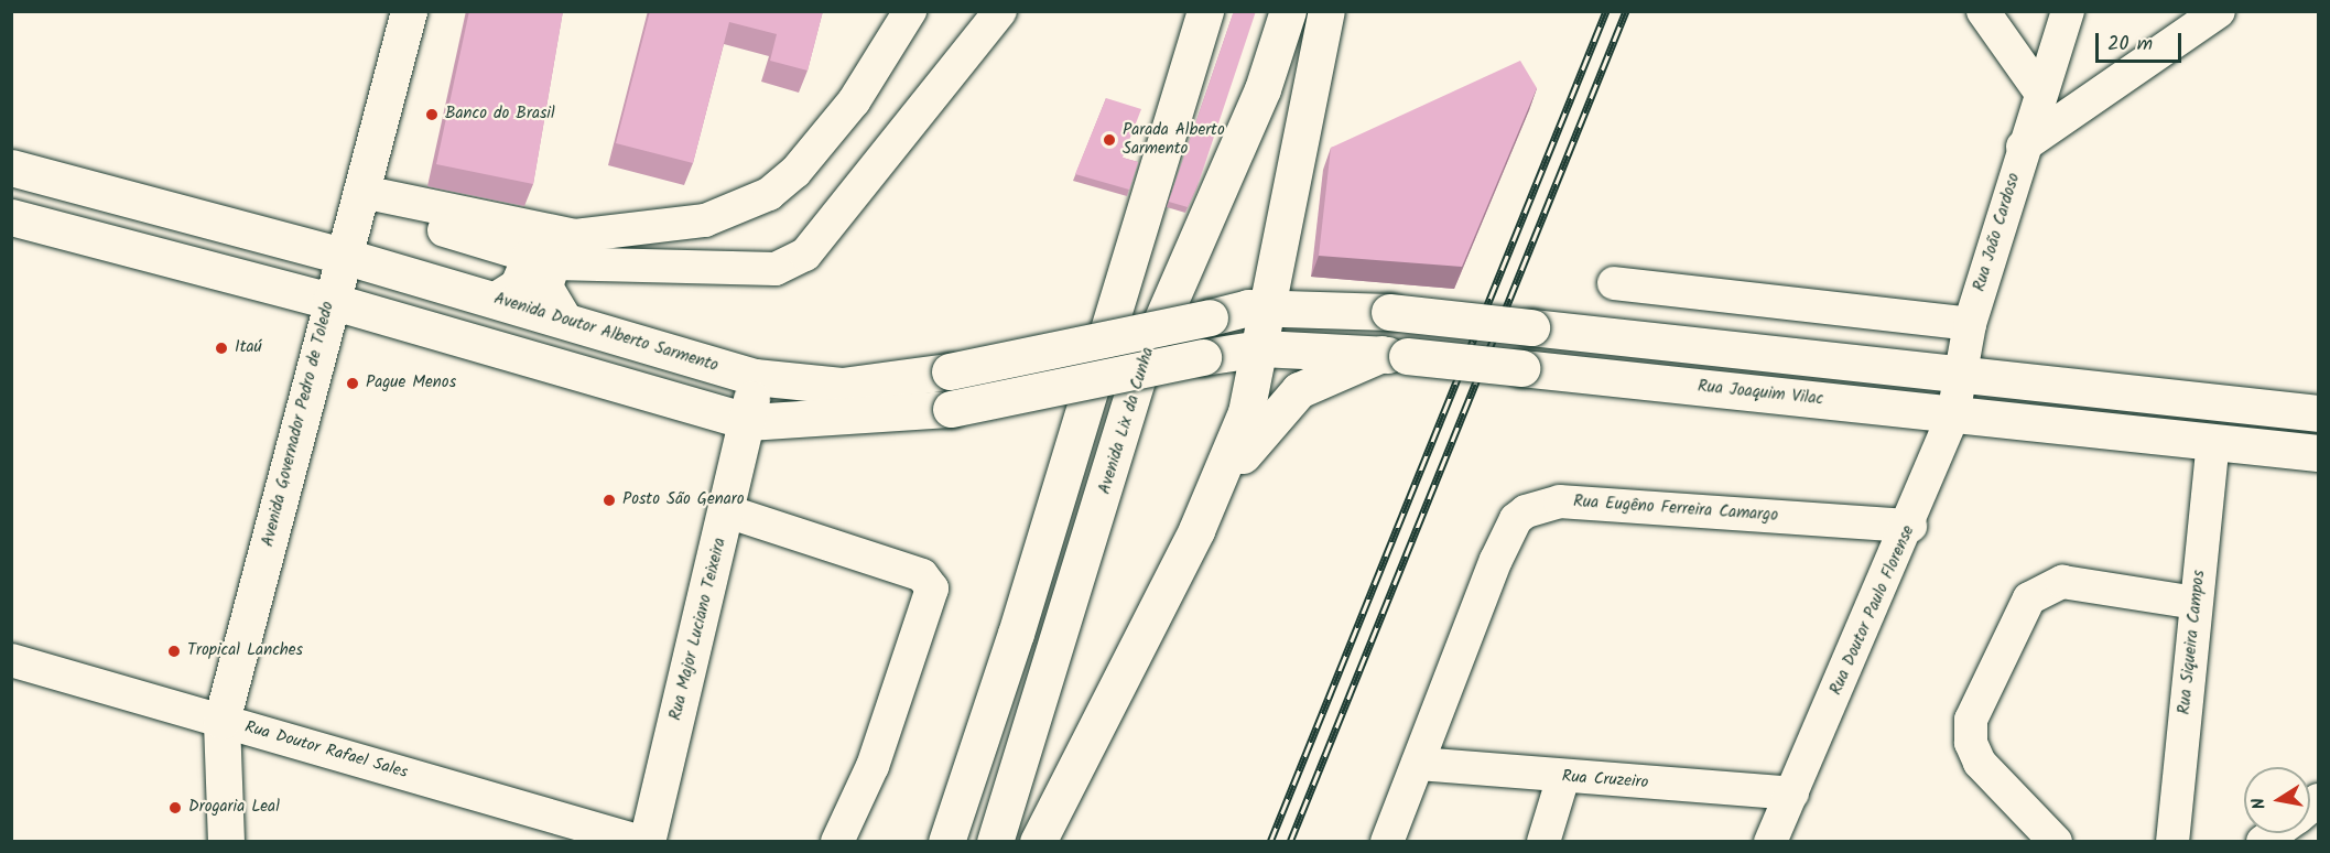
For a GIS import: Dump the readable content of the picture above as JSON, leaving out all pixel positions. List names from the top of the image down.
{
  "streets": {
    "main road": [
      "Avenida Doutor Alberto Sarmento",
      "Rua Joaquim Vilac",
      "Avenida Lix da Cunha",
      "Avenida Governador Pedro de Toledo",
      "Rua Major Luciano Teixeira"
    ],
    "street": [
      "Rua João Cardoso",
      "Rua Eugêno Ferreira Camargo",
      "Rua Doutor Paulo Florense",
      "Rua Siqueira Campos",
      "Rua Doutor Rafael Sales",
      "Rua Cruzeiro"
    ]
  },
  "crossings": [
    ["Rua João Cardoso", "Rua Doutor Paulo Florense"],
    ["Avenida Doutor Alberto Sarmento", "Avenida Governador Pedro de Toledo"],
    ["Avenida Doutor Alberto Sarmento", "Rua Major Luciano Teixeira"],
    ["Rua Joaquim Vilac", "Rua Doutor Paulo Florense"],
    ["Rua Joaquim Vilac", "Rua Major Luciano Teixeira"],
    ["Rua Joaquim Vilac", "Rua Siqueira Campos"],
    ["Avenida Governador Pedro de Toledo", "Rua Doutor Rafael Sales"],
    ["Rua Eugêno Ferreira Camargo", "Rua Doutor Paulo Florense"],
    ["Rua Eugêno Ferreira Camargo", "Rua Cruzeiro"],
    ["Rua Doutor Paulo Florense", "Rua Cruzeiro"]
  ],
  "places": [
    "Banco do Brasil",
    "Parada Alberto Sarmento",
    "Itaú",
    "Pague Menos",
    "Posto São Genaro",
    "Tropical Lanches",
    "Drogaria Leal"
  ],
  "scale_bar": "20 m",
  "north": "left"
}
